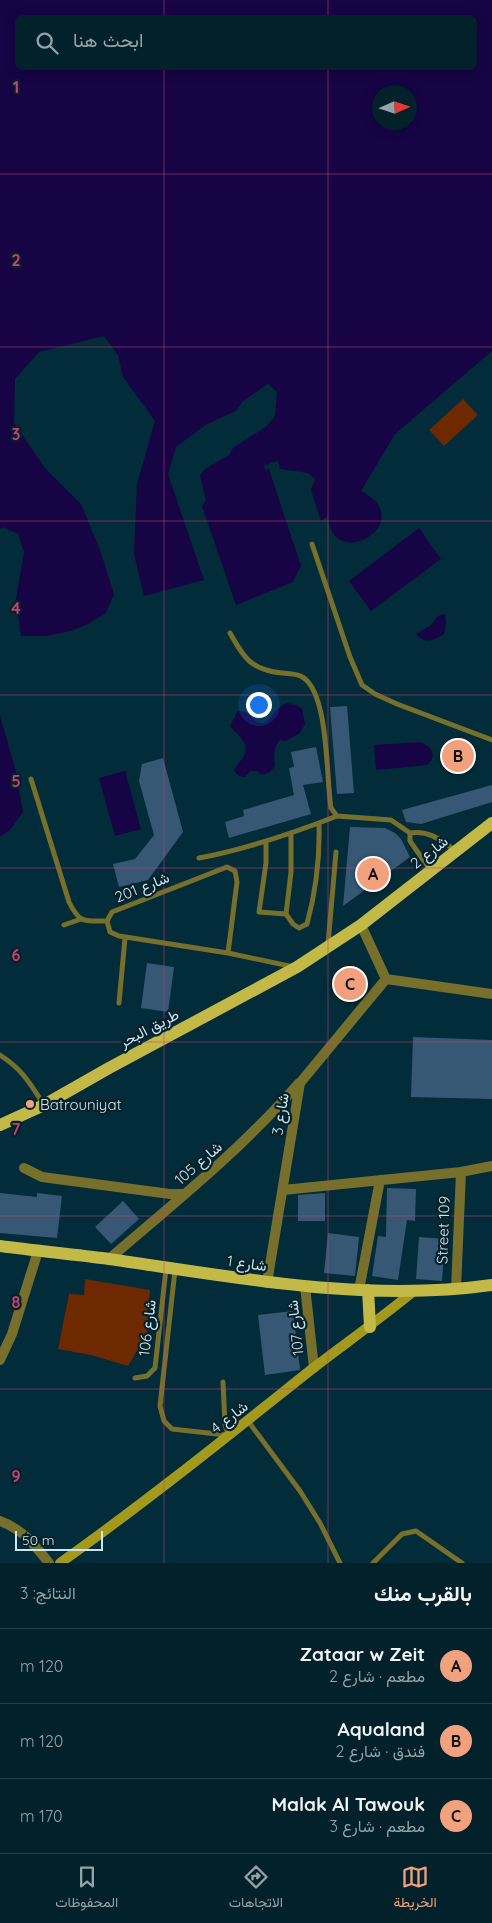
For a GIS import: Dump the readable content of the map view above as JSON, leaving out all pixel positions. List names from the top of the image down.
{
  "streets": {
    "main road": [
      "شارع 2",
      "طريق البحر",
      "شارع 1",
      "شارع 4"
    ],
    "street": [
      "شارع 3",
      "شارع 105",
      "Street 109",
      "شارع 107"
    ],
    "lane": ["شارع 201", "شارع 106"]
  },
  "crossings": [
    ["شارع 2", "طريق البحر"],
    ["شارع 201", "طريق البحر"],
    ["شارع 3", "شارع 105"],
    ["شارع 3", "شارع 1"],
    ["شارع 105", "شارع 1"],
    ["Street 109", "شارع 1"],
    ["شارع 1", "شارع 106"],
    ["شارع 1", "شارع 107"],
    ["شارع 1", "شارع 4"],
    ["شارع 107", "شارع 4"]
  ],
  "places": ["Batrouniyat"],
  "scale_bar": "50 m",
  "north": "right",
  "page": {
    "search": "ابحث هنا",
    "pins": ["B", "A", "C"],
    "scale": "50 m",
    "heading": ["بالقرب منك", "النتائج: 3"],
    "list": [
      {
        "mark": "A",
        "name": "Zataar w Zeit",
        "note": "مطعم · شارع 2",
        "value": "120 m"
      },
      {
        "mark": "B",
        "name": "Aqualand",
        "note": "فندق · شارع 2",
        "value": "120 m"
      },
      {
        "mark": "C",
        "name": "Malak Al Tawouk",
        "note": "مطعم · شارع 3",
        "value": "170 m"
      }
    ],
    "nav": ["الخريطة", "الاتجاهات", "المحفوظات"]
  },
  "grid": {
    "rows": [
      "1",
      "2",
      "3",
      "4",
      "5",
      "6",
      "7",
      "8",
      "9"
    ]
  }
}
